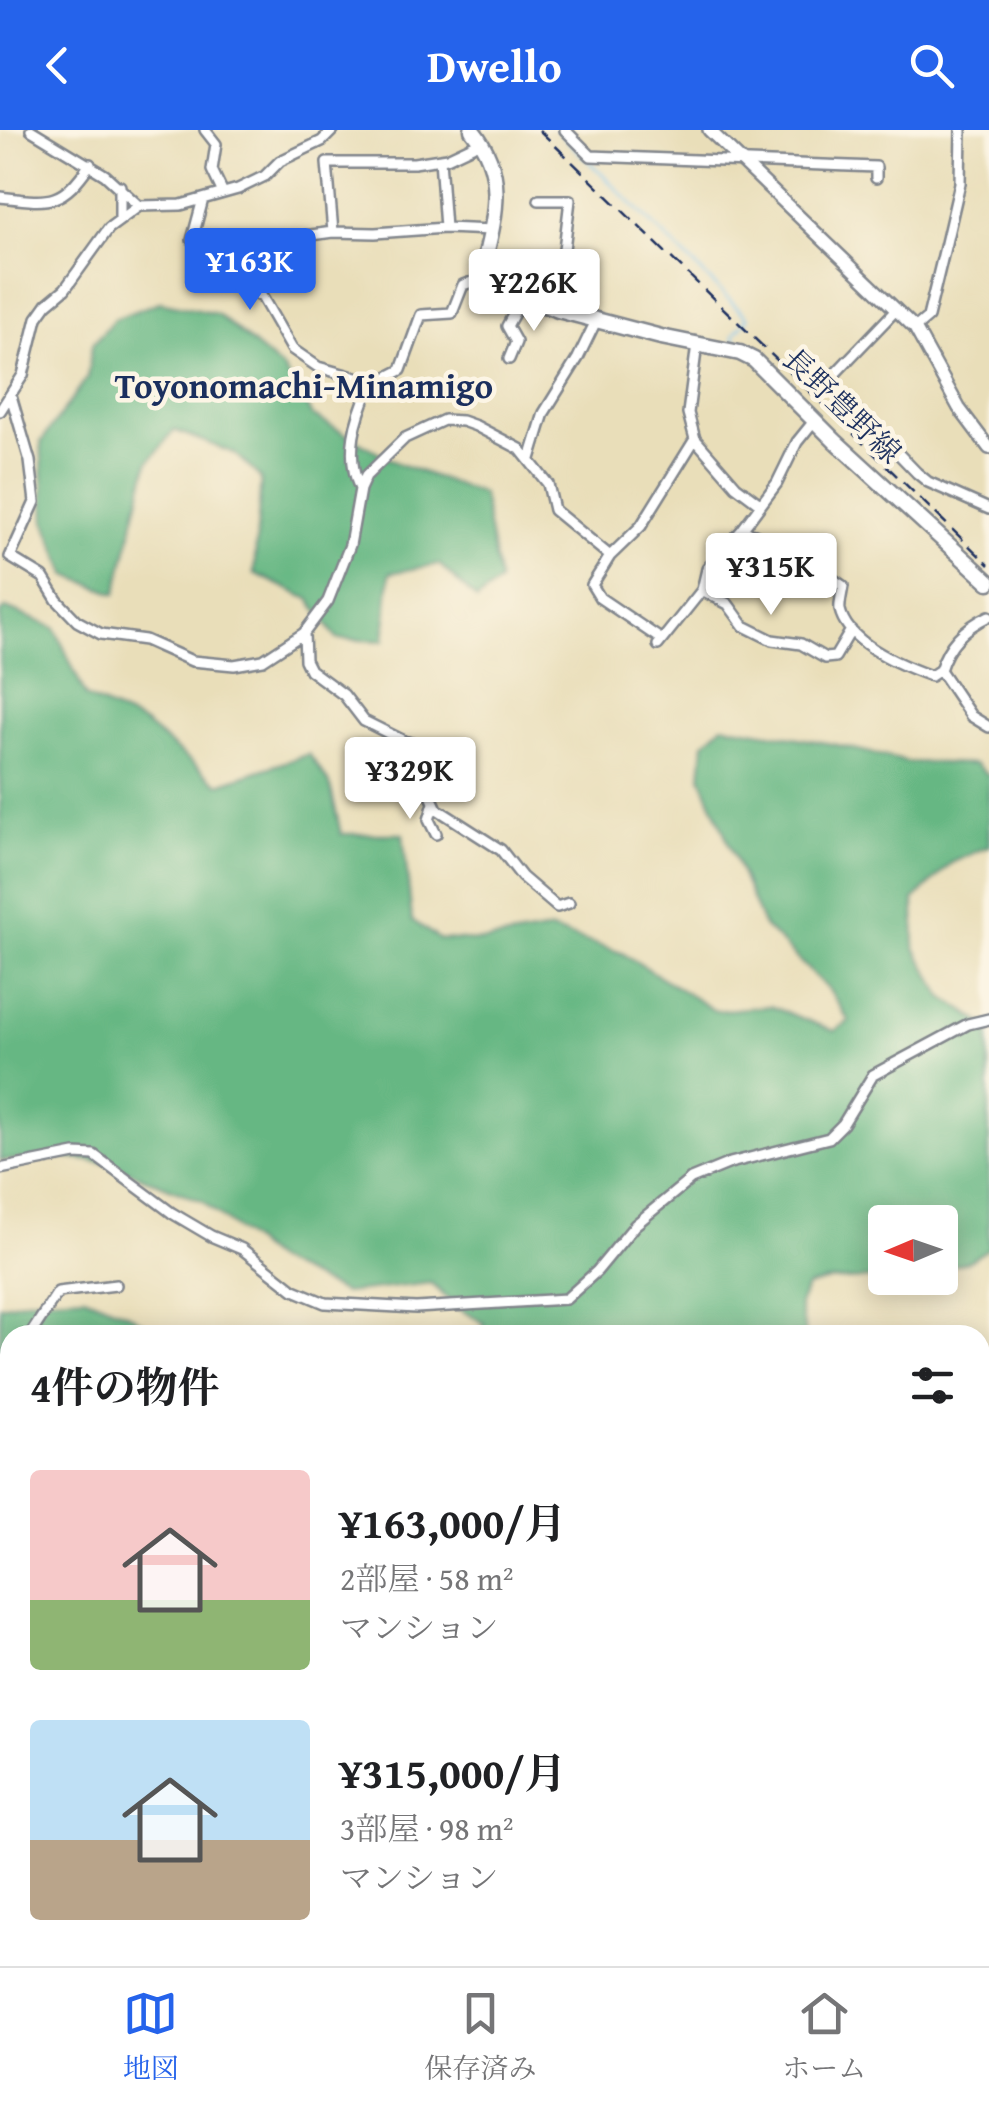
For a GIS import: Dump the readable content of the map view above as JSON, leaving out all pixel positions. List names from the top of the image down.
{
  "streets": {
    "main road": ["長野豊野線"]
  },
  "districts": ["Toyonomachi-Minamigo"],
  "north": "left",
  "page": {
    "header": "Dwello",
    "price": [
      "¥163K",
      "¥226K",
      "¥315K",
      "¥329K"
    ],
    "heading": "4件の物件",
    "list": [
      {
        "name": "¥163,000/月",
        "note": "2部屋 · 58 m² · マンション"
      },
      {
        "name": "¥315,000/月",
        "note": "3部屋 · 98 m² · マンション"
      }
    ],
    "tabs": ["地図", "保存済み", "ホーム"]
  }
}
